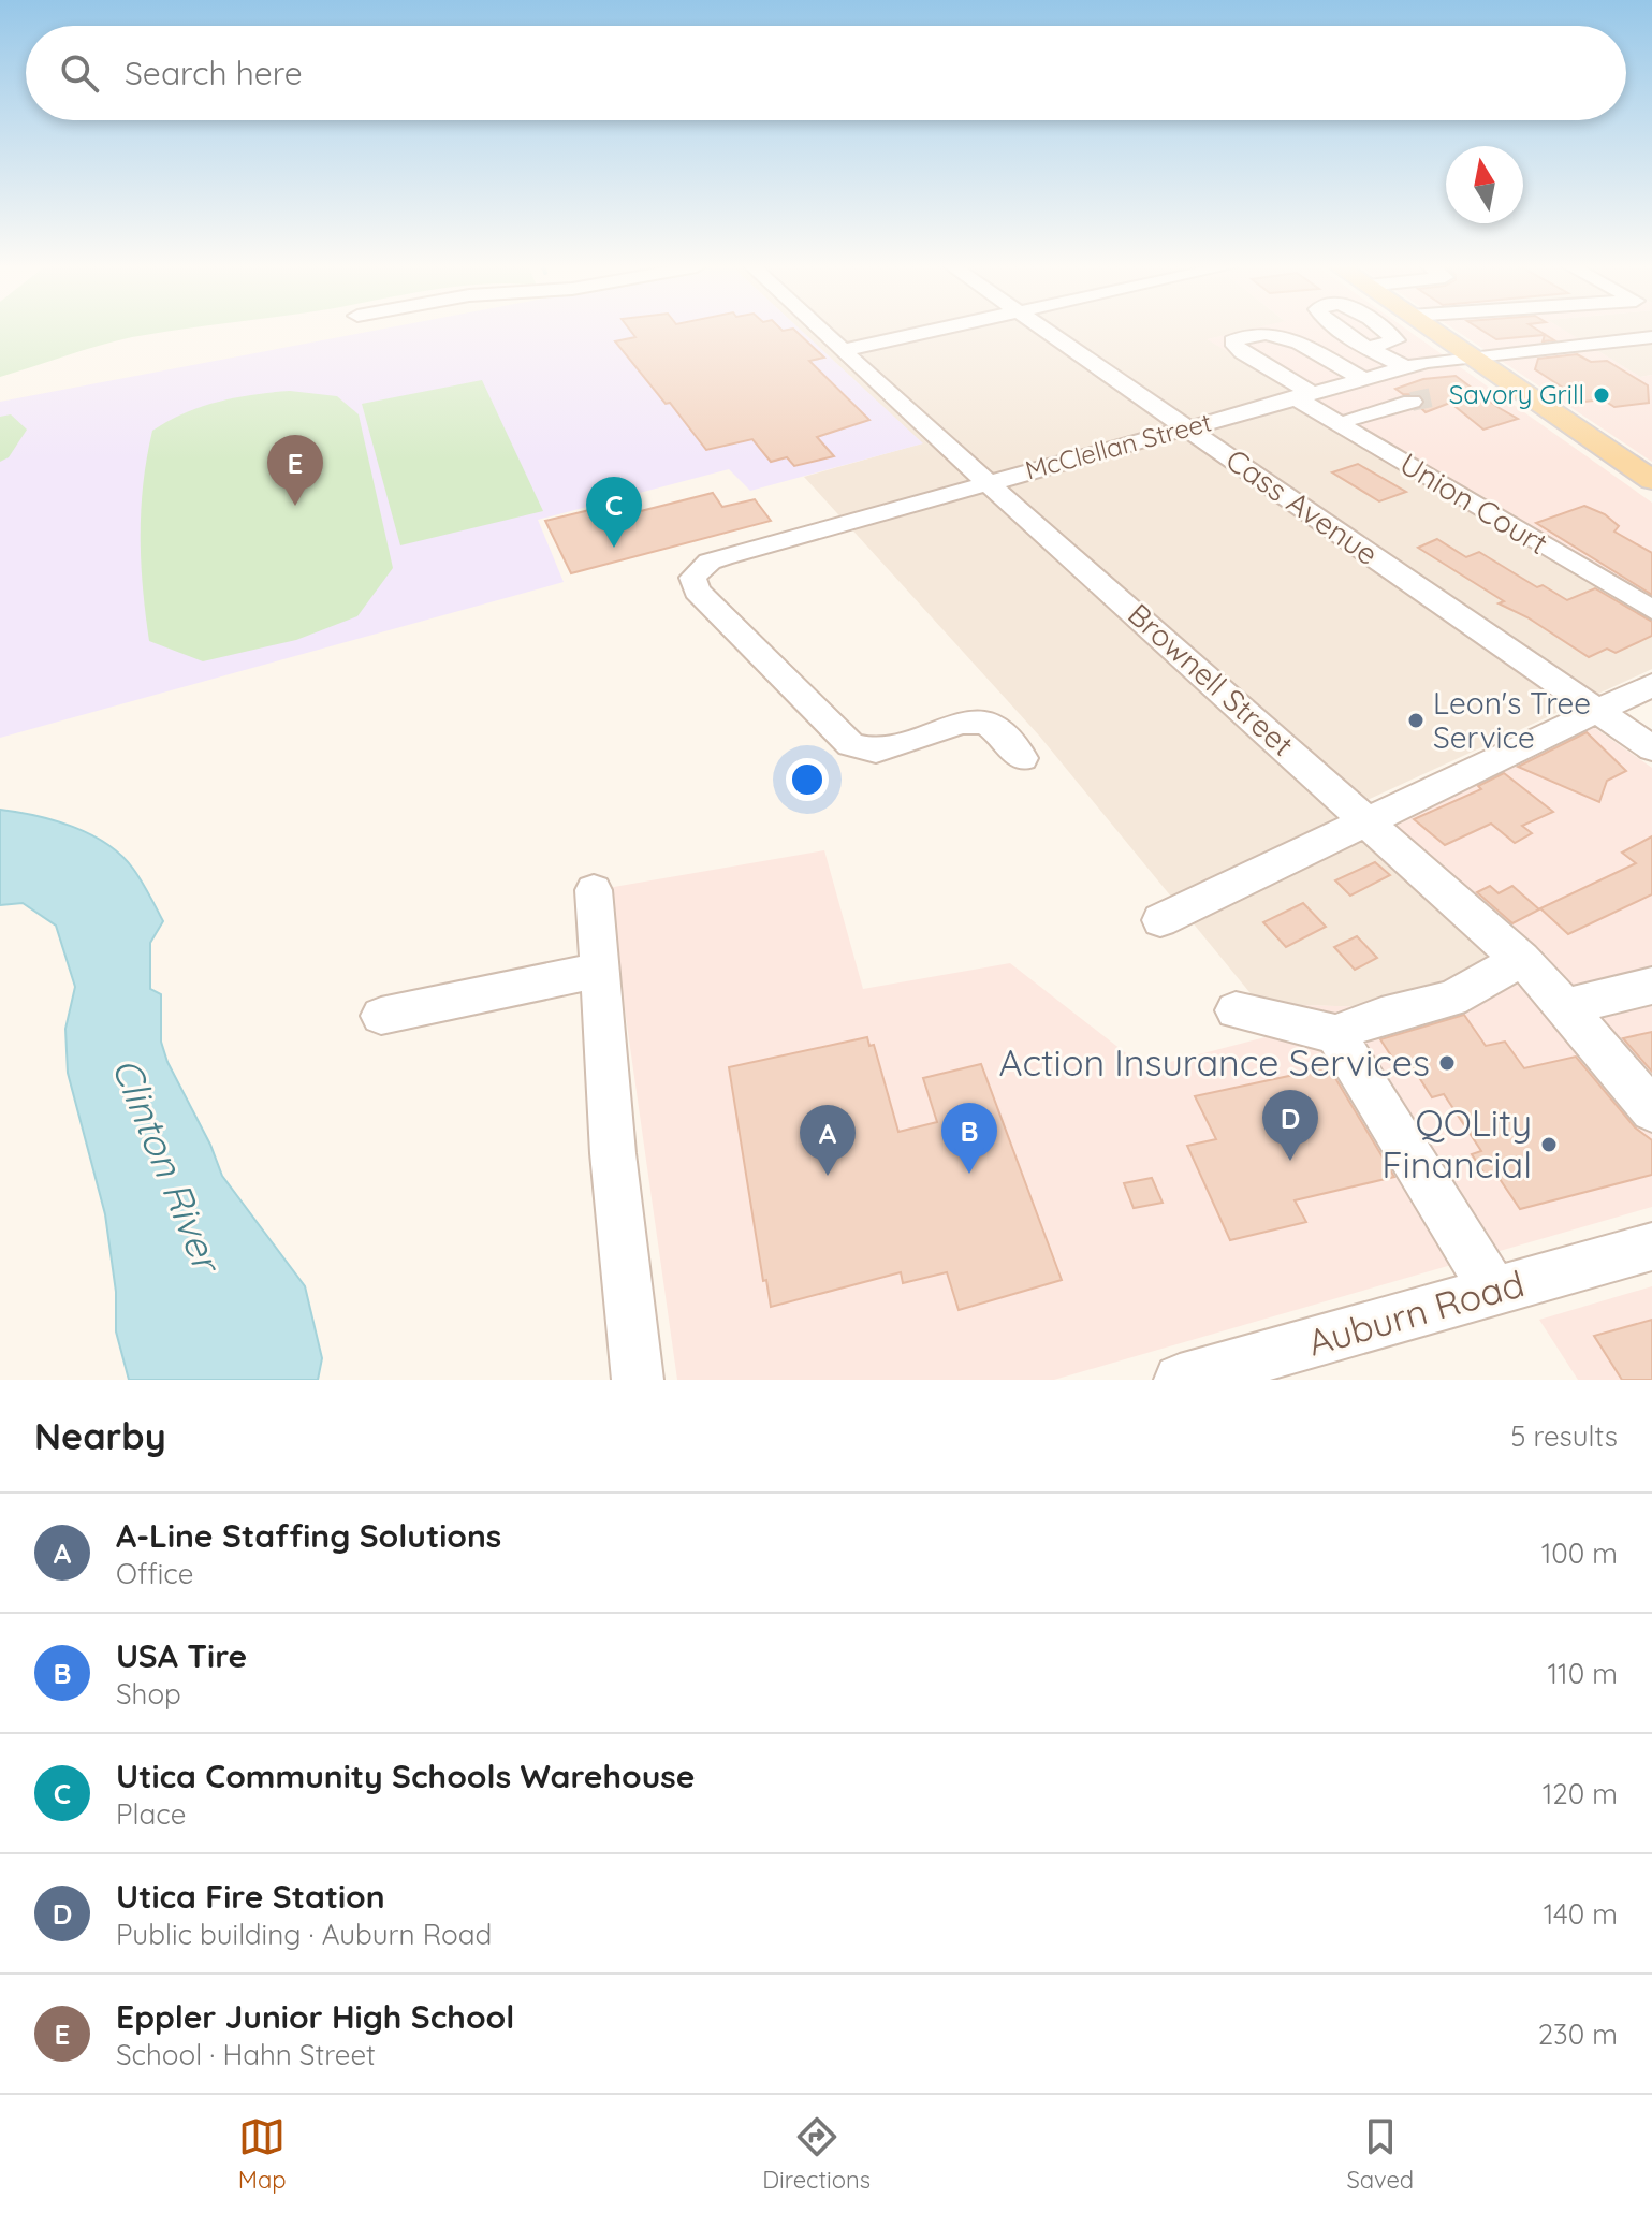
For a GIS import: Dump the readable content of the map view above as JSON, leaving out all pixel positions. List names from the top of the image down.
{
  "streets": {
    "street": [
      "McClellan Street",
      "Union Court",
      "Cass Avenue",
      "Brownell Street",
      "Auburn Road"
    ]
  },
  "crossings": [
    ["McClellan Street", "Union Court"],
    ["McClellan Street", "Cass Avenue"],
    ["McClellan Street", "Brownell Street"]
  ],
  "water": ["Clinton River"],
  "places": [
    "Savory Grill",
    "Leon's Tree Service",
    "Action Insurance Services",
    "QOLity Financial"
  ],
  "north": "top",
  "page": {
    "search": "Search here",
    "pins": [
      "E",
      "C",
      "D",
      "B",
      "A"
    ],
    "heading": ["Nearby", "5 results"],
    "list": [
      {
        "mark": "A",
        "name": "A-Line Staffing Solutions",
        "note": "Office",
        "value": "100 m"
      },
      {
        "mark": "B",
        "name": "USA Tire",
        "note": "Shop",
        "value": "110 m"
      },
      {
        "mark": "C",
        "name": "Utica Community Schools Warehouse",
        "note": "Place",
        "value": "120 m"
      },
      {
        "mark": "D",
        "name": "Utica Fire Station",
        "note": "Public building · Auburn Road",
        "value": "140 m"
      },
      {
        "mark": "E",
        "name": "Eppler Junior High School",
        "note": "School · Hahn Street",
        "value": "230 m"
      }
    ],
    "nav": ["Map", "Directions", "Saved"]
  }
}
